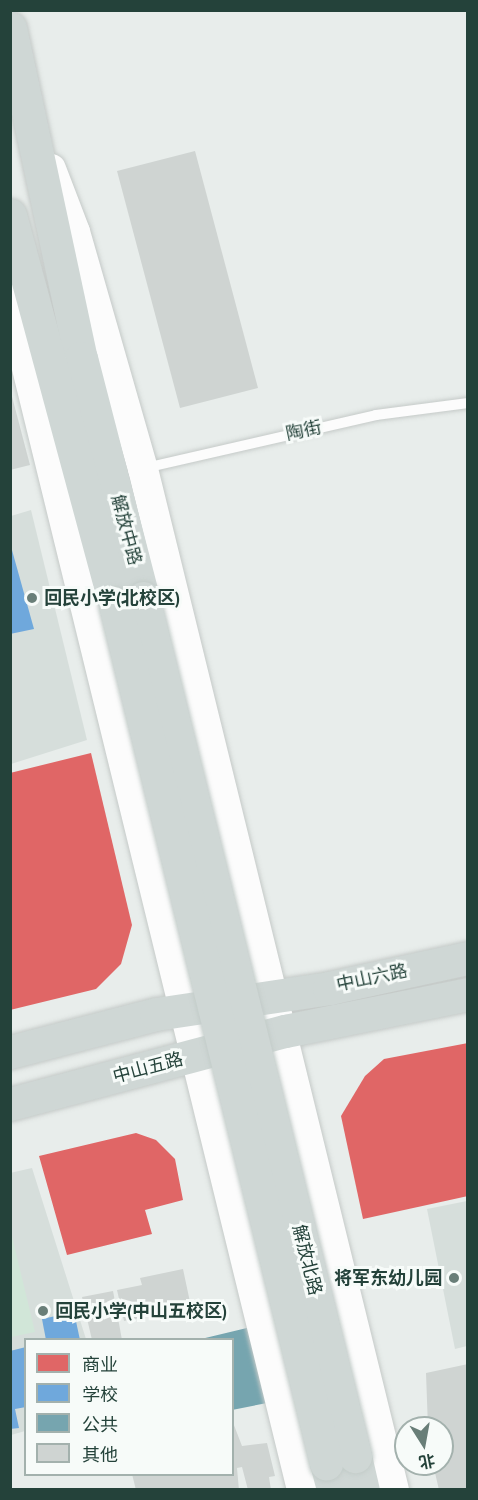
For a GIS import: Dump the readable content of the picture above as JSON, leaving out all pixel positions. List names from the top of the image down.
{
  "streets": {
    "main road": [
      "解放中路",
      "中山六路",
      "中山五路",
      "解放北路"
    ],
    "lane": ["陶街"]
  },
  "crossings": [
    ["解放中路", "解放北路"],
    ["中山六路", "中山五路"]
  ],
  "places": ["回民小学(北校区)", "将军东幼儿园", "回民小学(中山五校区)"],
  "legend": [
    "商业",
    "学校",
    "公共",
    "其他"
  ],
  "north": "bottom"
}
